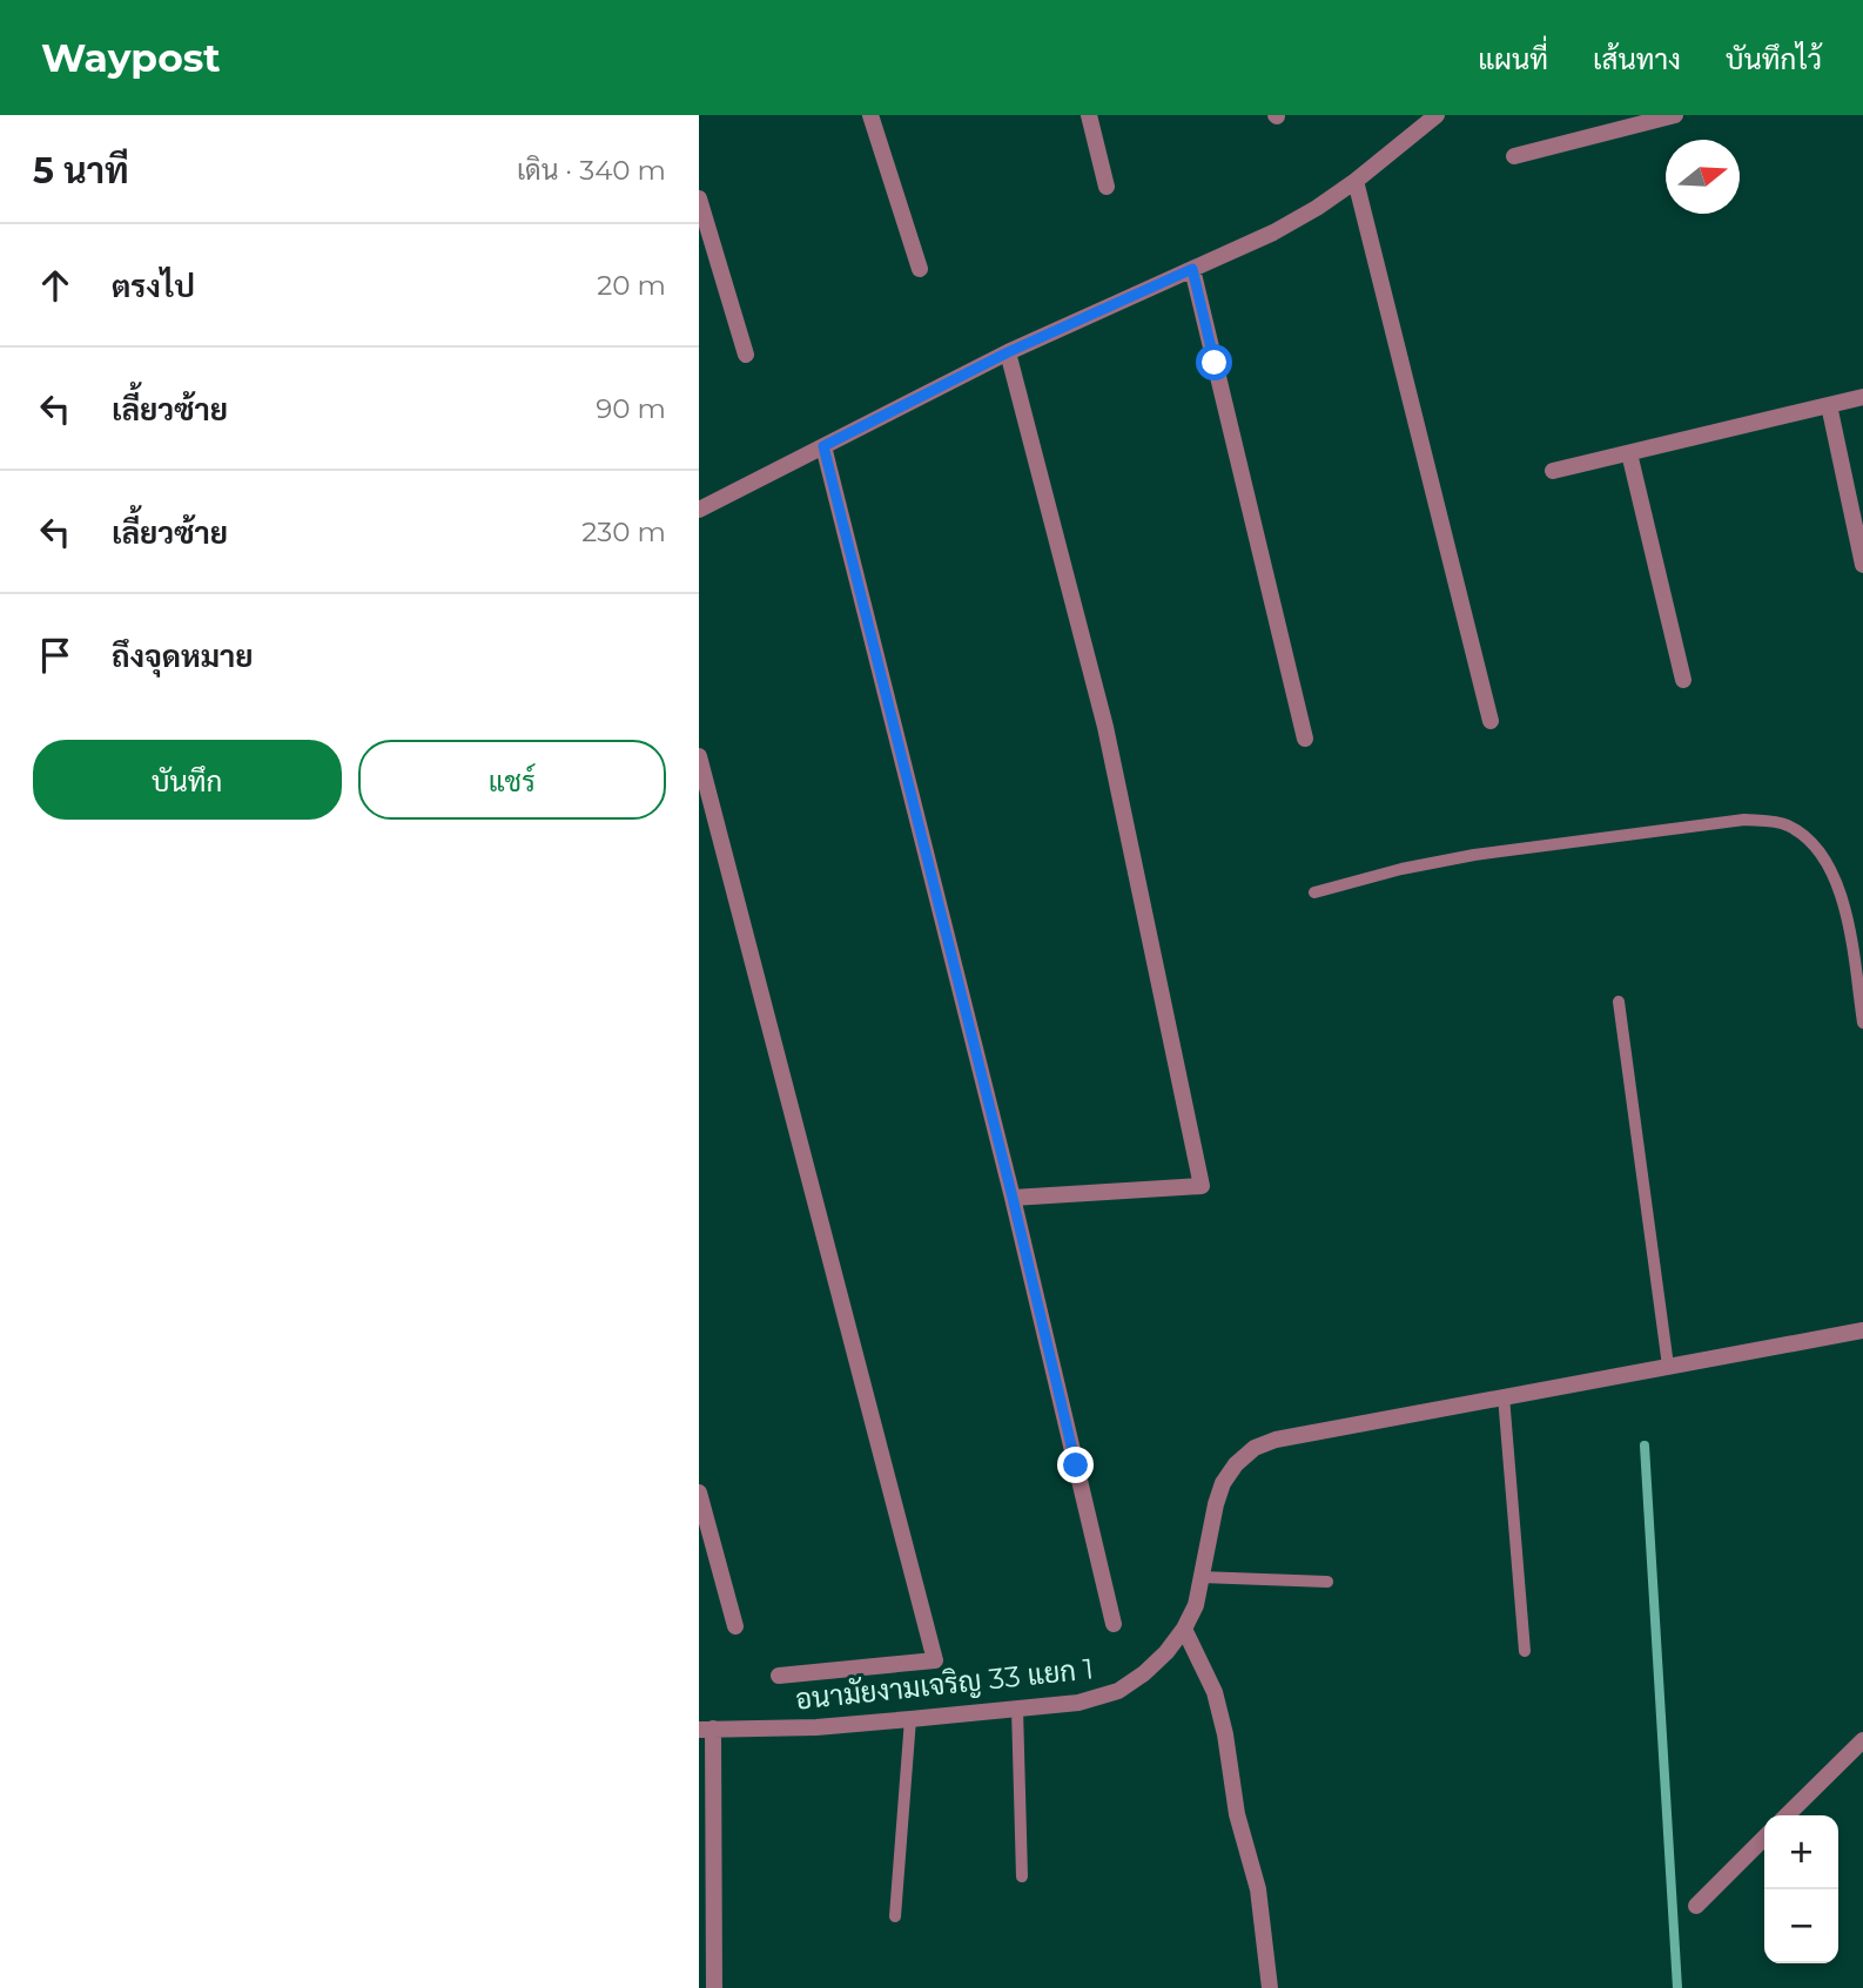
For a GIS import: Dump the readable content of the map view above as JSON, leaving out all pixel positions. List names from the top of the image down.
{
  "streets": {
    "street": ["อนามัยงามเจริญ 33 แยก 1"]
  },
  "north": "right",
  "page": {
    "header": "Waypost",
    "nav": ["แผนที่", "เส้นทาง", "บันทึกไว้"],
    "heading": ["5 นาที", "เดิน · 340 m"],
    "list": [
      ["ตรงไป", "20 m"],
      ["เลี้ยวซ้าย", "90 m"],
      ["เลี้ยวซ้าย", "230 m"],
      "ถึงจุดหมาย"
    ],
    "buttons": ["บันทึก", "แชร์"],
    "map_buttons": ["+", "−"]
  }
}
